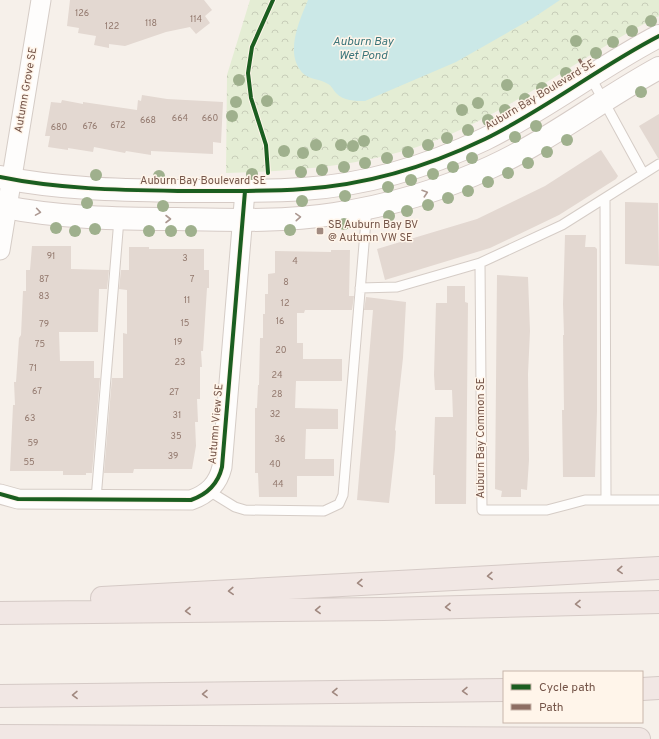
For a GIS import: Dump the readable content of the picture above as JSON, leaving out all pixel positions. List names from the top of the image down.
{
  "streets": {
    "street": ["Autumn Grove SE", "Auburn Bay Boulevard SE", "Autumn View SE"],
    "lane": ["Auburn Bay Common SE"]
  },
  "crossings": [
    ["Autumn Grove SE", "Auburn Bay Boulevard SE"],
    ["Auburn Bay Boulevard SE", "Autumn View SE"]
  ],
  "water": ["Auburn Bay Wet Pond"],
  "places": {
    "transit": ["SB Auburn Bay BV @ Autumn VW SE"]
  },
  "house_numbers": [
    "126",
    "114",
    "118",
    "122",
    "664",
    "660",
    "668",
    "672",
    "676",
    "680",
    "91",
    "3",
    "4",
    "87",
    "7",
    "8",
    "83",
    "11",
    "12",
    "16",
    "15",
    "79",
    "19",
    "75",
    "20",
    "23",
    "71",
    "24",
    "67",
    "27",
    "28",
    "32",
    "31",
    "63",
    "35",
    "36",
    "59",
    "39",
    "55",
    "40",
    "44"
  ],
  "legend": ["Cycle path", "Path"]
}
